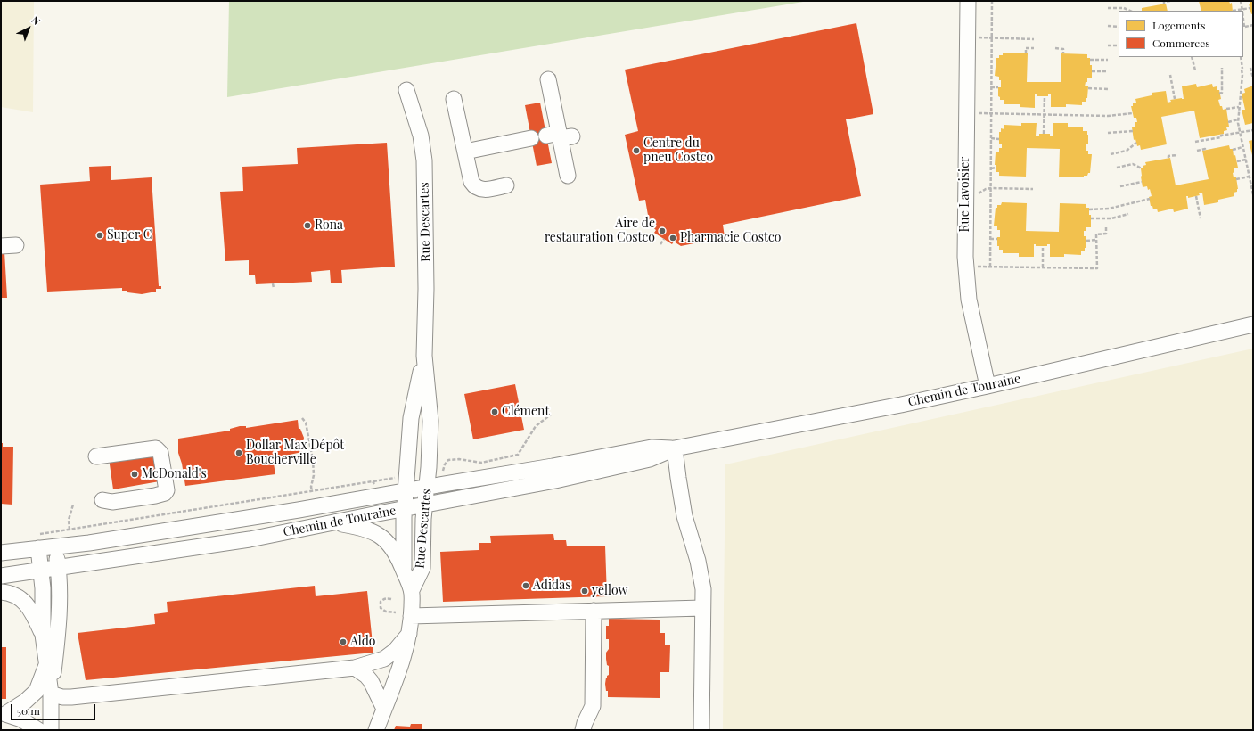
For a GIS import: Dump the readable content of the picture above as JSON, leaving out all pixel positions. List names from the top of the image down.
{
  "streets": {
    "street": ["Rue Lavoisier", "Rue Descartes", "Chemin de Touraine"]
  },
  "crossings": [
    ["Rue Lavoisier", "Chemin de Touraine"],
    ["Rue Descartes", "Chemin de Touraine"]
  ],
  "places": [
    "Centre du pneu Costco",
    "Rona",
    "Aire de restauration Costco",
    "Super C",
    "Pharmacie Costco",
    "Clément",
    "Dollar Max Dépôt Boucherville",
    "McDonald's",
    "Adidas",
    "yellow",
    "Aldo"
  ],
  "legend": ["Logements", "Commerces"],
  "scale_bar": "50 m",
  "north": "top right"
}
